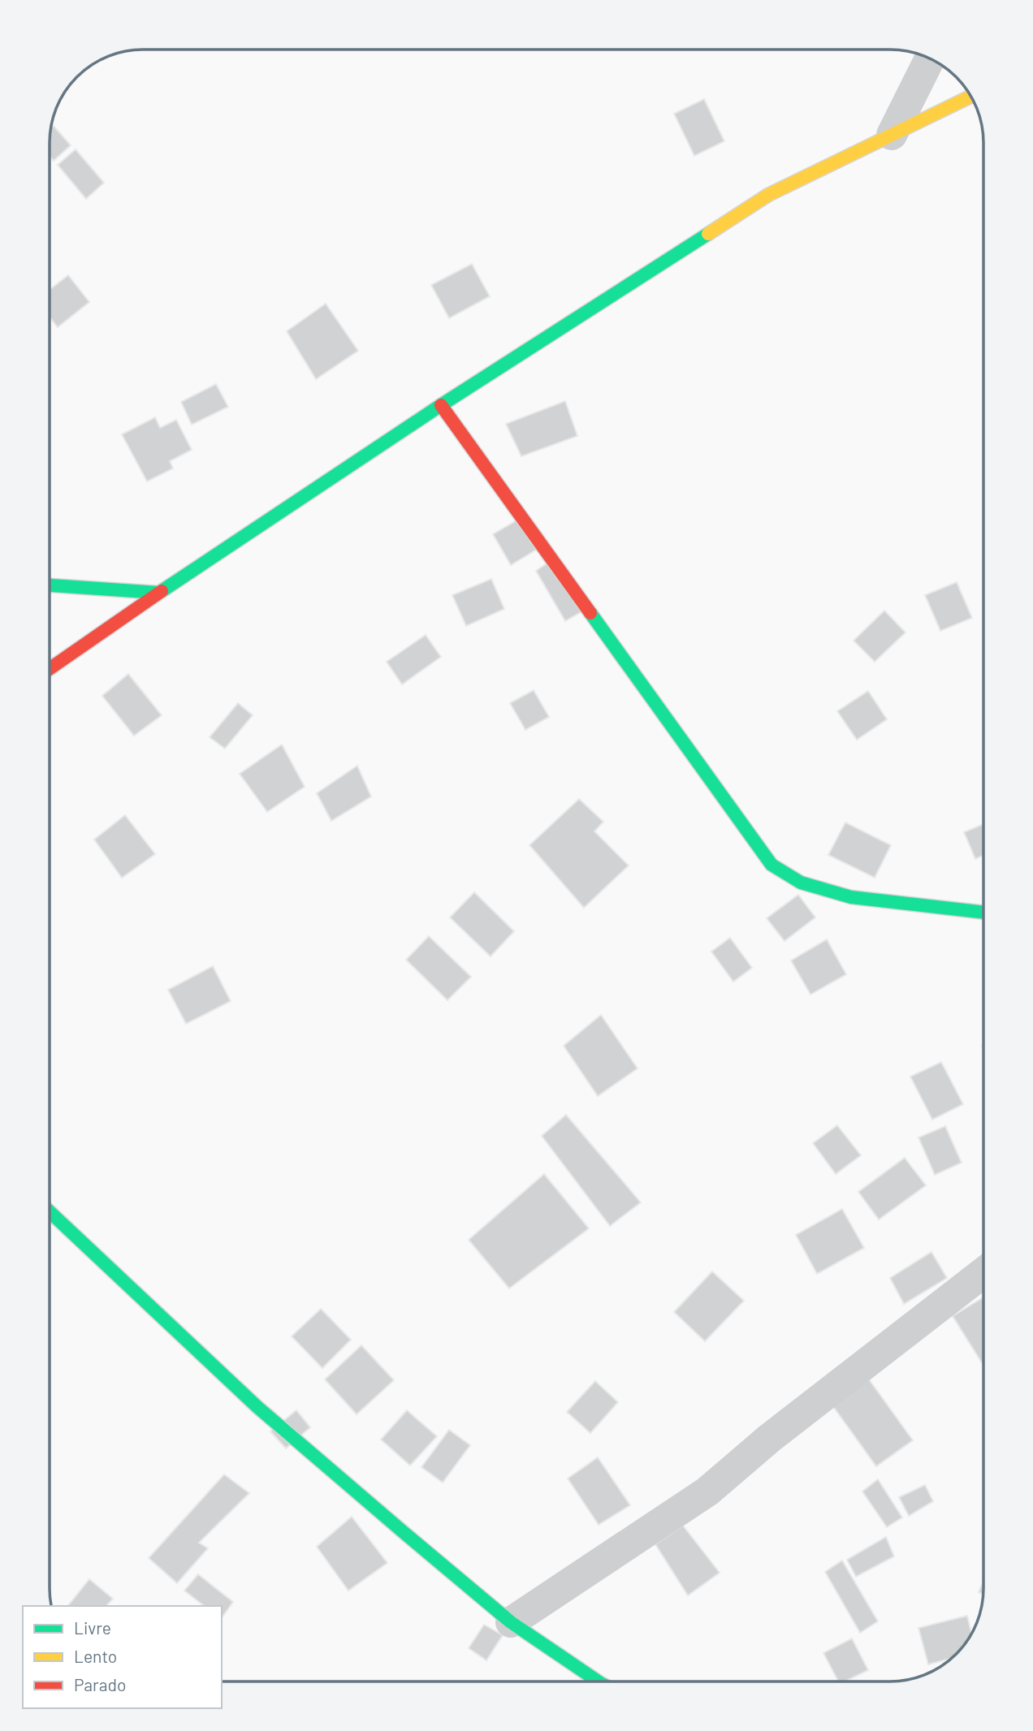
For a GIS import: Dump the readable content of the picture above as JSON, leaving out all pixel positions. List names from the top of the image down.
{
  "legend": ["Livre", "Lento", "Parado"]
}
